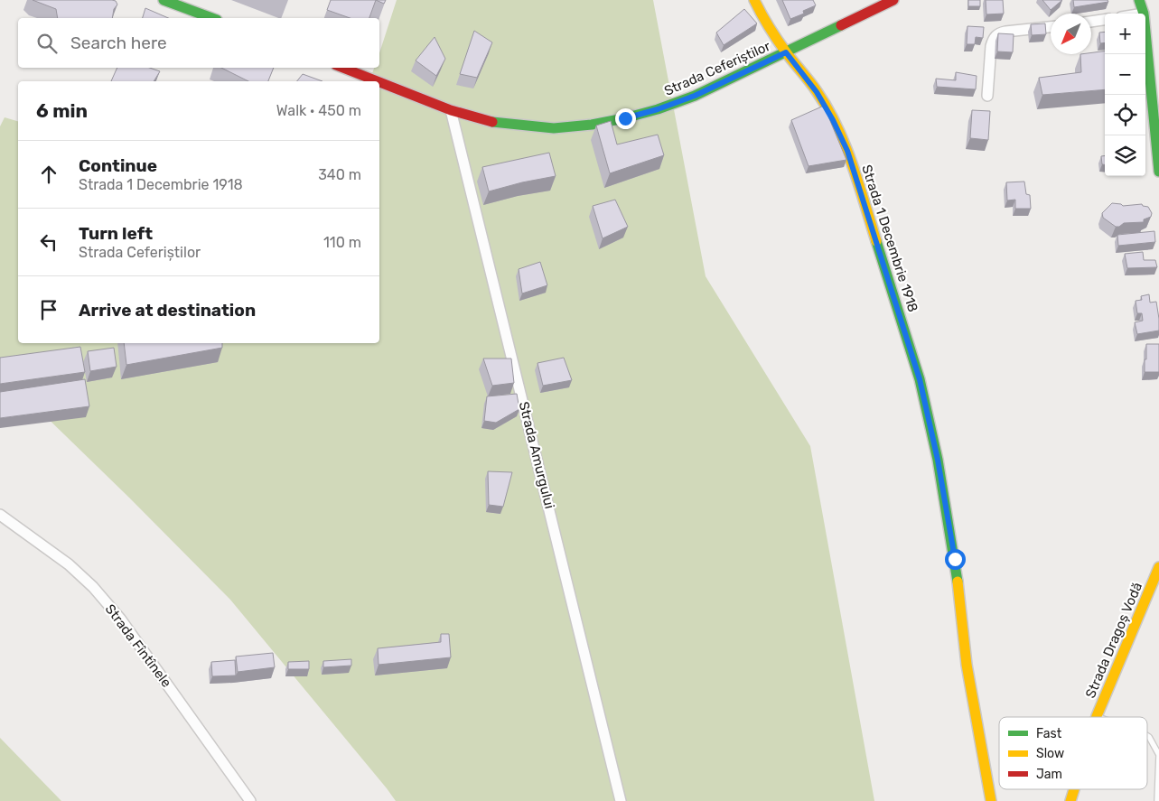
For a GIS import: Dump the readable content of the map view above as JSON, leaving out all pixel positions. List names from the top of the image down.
{
  "streets": {
    "street": [
      "Strada Ceferiștilor",
      "Strada 1 Decembrie 1918",
      "Strada Amurgului",
      "Strada Dragoș Vodă",
      "Strada Fîntînele"
    ]
  },
  "crossings": [
    ["Strada Ceferiștilor", "Strada 1 Decembrie 1918"],
    ["Strada Ceferiștilor", "Strada Amurgului"]
  ],
  "legend": ["Fast", "Slow", "Jam"],
  "north": "bottom left",
  "page": {
    "map_buttons": ["+", "−"],
    "search": "Search here",
    "heading": ["6 min", "Walk · 450 m"],
    "list": [
      ["Continue", "Strada 1 Decembrie 1918", "340 m"],
      ["Turn left", "Strada Ceferiștilor", "110 m"],
      "Arrive at destination"
    ]
  }
}
